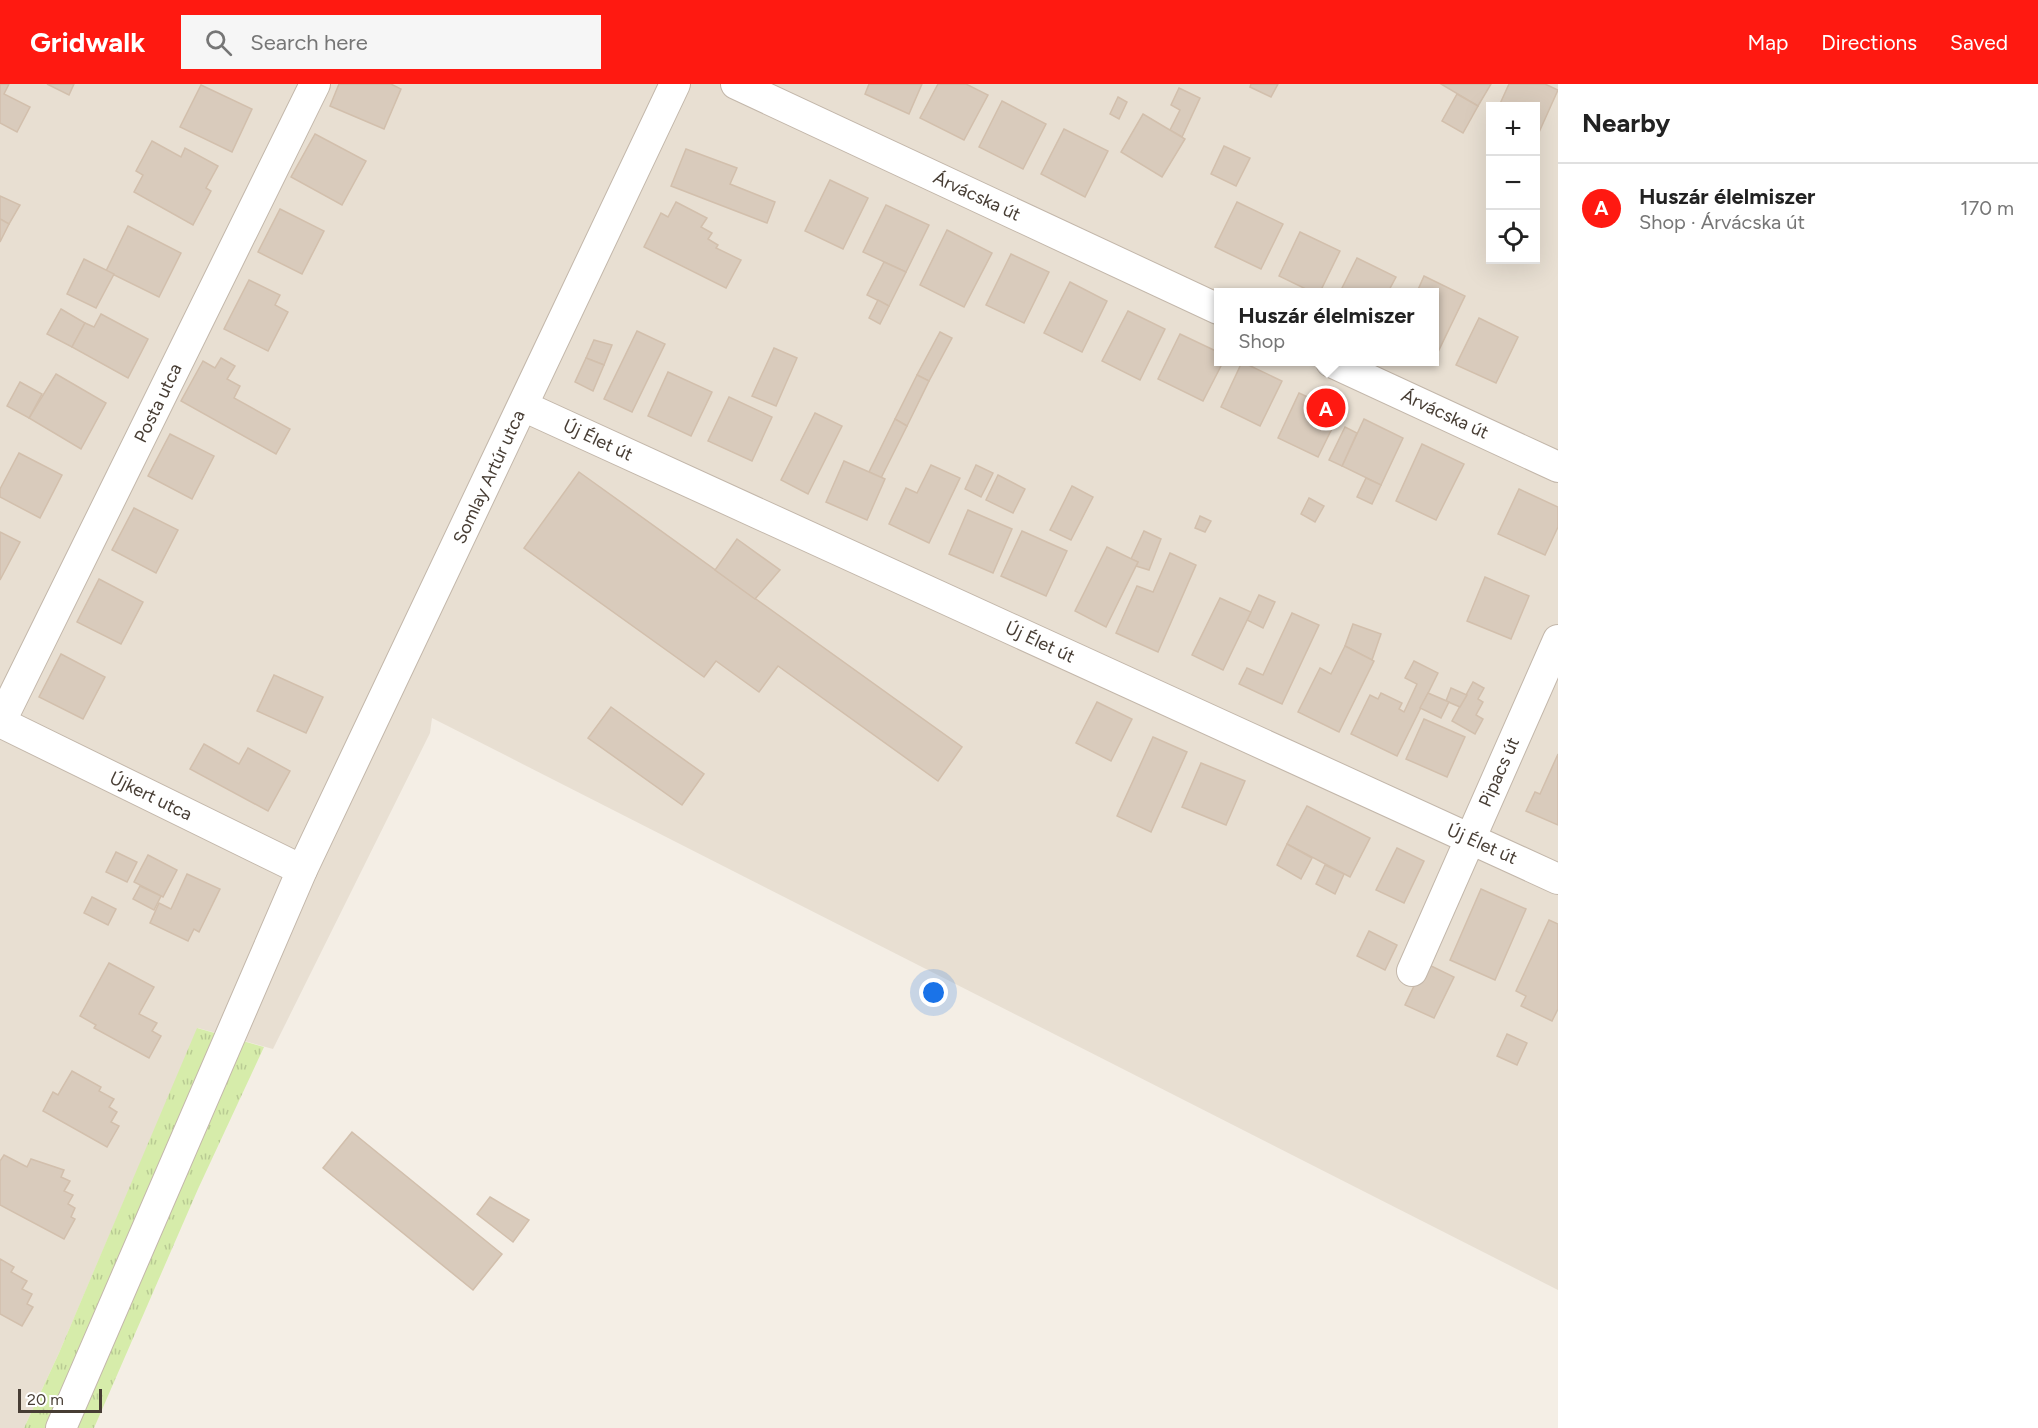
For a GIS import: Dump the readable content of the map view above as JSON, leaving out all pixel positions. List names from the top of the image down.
{
  "streets": {
    "street": [
      "Árvácska út",
      "Posta utca",
      "Új Élet út",
      "Somlay Artúr utca",
      "Pipacs út",
      "Újkert utca"
    ]
  },
  "crossings": [
    ["Posta utca", "Újkert utca"],
    ["Új Élet út", "Somlay Artúr utca"],
    ["Új Élet út", "Pipacs út"],
    ["Somlay Artúr utca", "Újkert utca"]
  ],
  "scale_bar": "20 m",
  "page": {
    "header": "Gridwalk",
    "search": "Search here",
    "nav": ["Map", "Directions", "Saved"],
    "heading": "Nearby",
    "map_buttons": ["+", "−"],
    "list": [
      {
        "mark": "A",
        "name": "Huszár élelmiszer",
        "note": "Shop · Árvácska út",
        "value": "170 m"
      }
    ],
    "popup": ["Huszár élelmiszer", "Shop"],
    "pins": "A",
    "scale": "20 m"
  }
}
